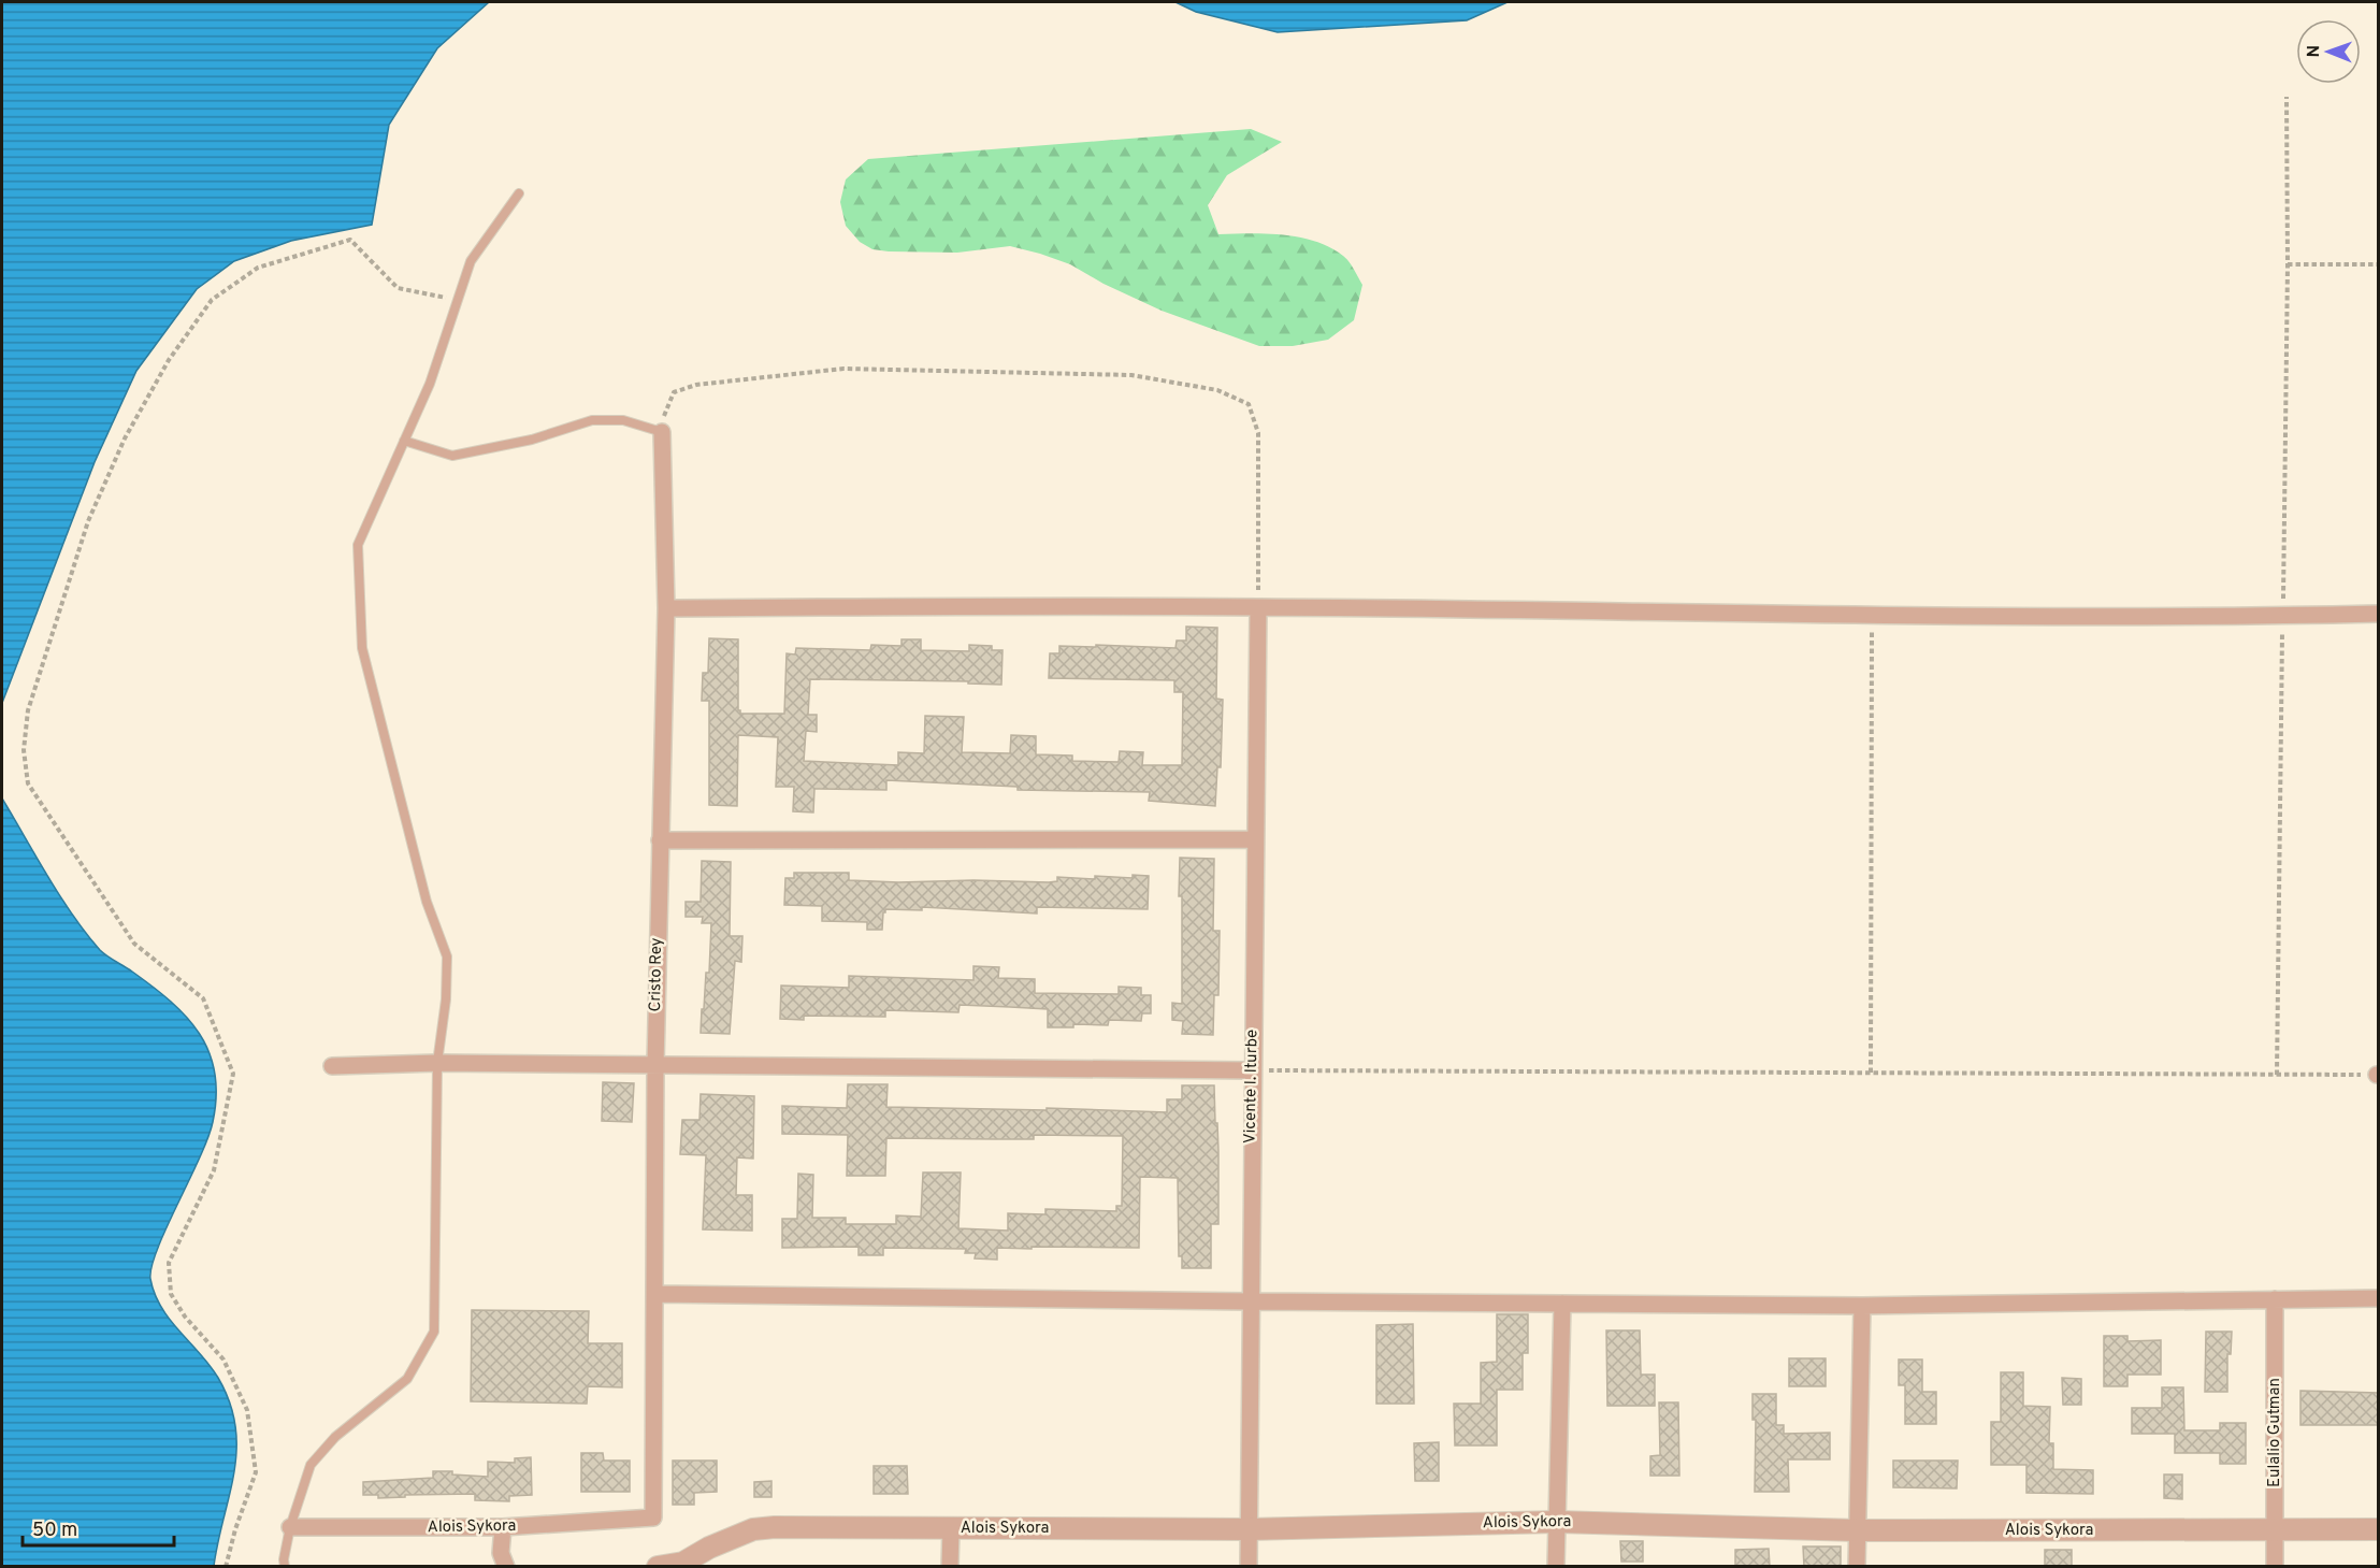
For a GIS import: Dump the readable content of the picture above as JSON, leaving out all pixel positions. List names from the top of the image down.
{
  "streets": {
    "street": [
      "Cristo Rey",
      "Vicente I. Iturbe",
      "Eulalio Gutman",
      "Alois Sykora"
    ]
  },
  "crossings": [
    ["Cristo Rey", "Alois Sykora"],
    ["Vicente I. Iturbe", "Alois Sykora"],
    ["Eulalio Gutman", "Alois Sykora"]
  ],
  "scale_bar": "50 m",
  "north": "left"
}
